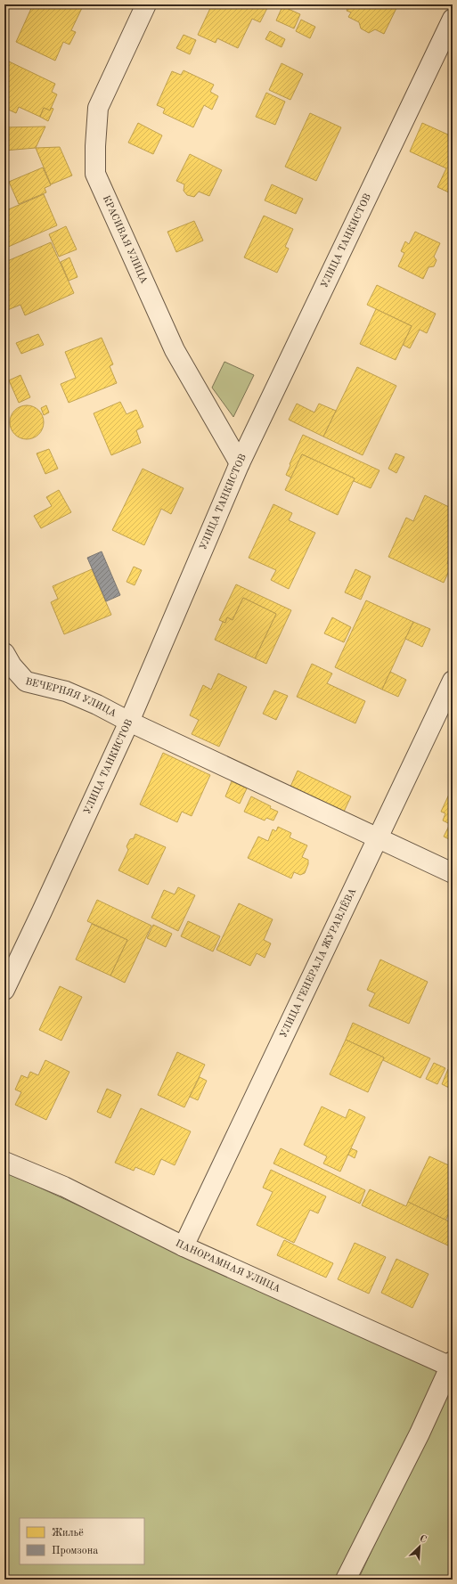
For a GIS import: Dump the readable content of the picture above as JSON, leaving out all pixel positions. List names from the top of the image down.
{
  "streets": {
    "street": [
      "КРАСИВАЯ УЛИЦА",
      "УЛИЦА ТАНКИСТОВ",
      "ВЕЧЕРНЯЯ УЛИЦА",
      "УЛИЦА ГЕНЕРАЛА ЖУРАВЛЁВА",
      "ПАНОРАМНАЯ УЛИЦА"
    ]
  },
  "crossings": [
    ["КРАСИВАЯ УЛИЦА", "УЛИЦА ТАНКИСТОВ"],
    ["УЛИЦА ТАНКИСТОВ", "ВЕЧЕРНЯЯ УЛИЦА"],
    ["ВЕЧЕРНЯЯ УЛИЦА", "УЛИЦА ГЕНЕРАЛА ЖУРАВЛЁВА"],
    ["УЛИЦА ГЕНЕРАЛА ЖУРАВЛЁВА", "ПАНОРАМНАЯ УЛИЦА"]
  ],
  "legend": ["Жильё", "Промзона"],
  "north": "top right"
}
